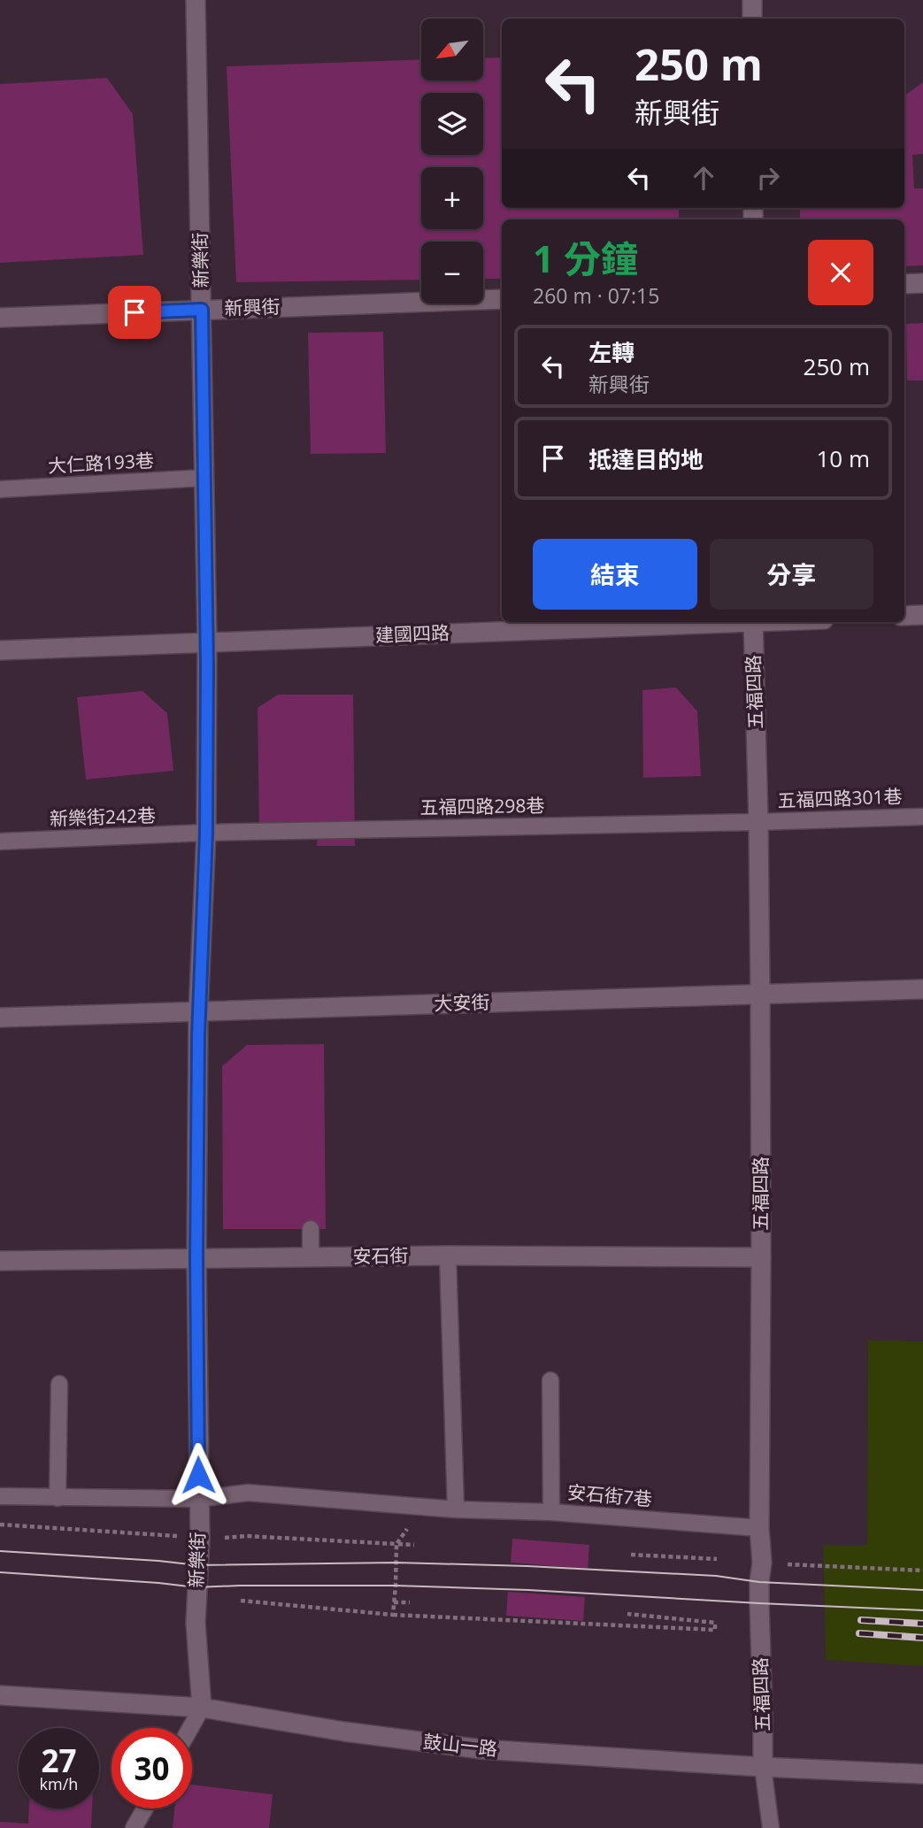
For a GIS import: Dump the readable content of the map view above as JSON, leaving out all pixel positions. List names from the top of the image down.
{
  "streets": {
    "street": [
      "新樂街",
      "新興街",
      "建國四路",
      "五福四路",
      "大安街",
      "安石街",
      "鼓山一路"
    ],
    "lane": [
      "大仁路193巷",
      "五福四路301巷",
      "五福四路298巷",
      "新樂街242巷",
      "安石街7巷"
    ]
  },
  "crossings": [
    ["新樂街", "新興街"],
    ["新樂街", "大仁路193巷"],
    ["新樂街", "建國四路"],
    ["新樂街", "五福四路298巷"],
    ["新樂街", "新樂街242巷"],
    ["新樂街", "大安街"],
    ["新樂街", "安石街"],
    ["新樂街", "安石街7巷"],
    ["新樂街", "鼓山一路"],
    ["五福四路", "五福四路301巷"],
    ["五福四路", "五福四路298巷"],
    ["五福四路", "大安街"],
    ["五福四路", "安石街"],
    ["五福四路", "安石街7巷"],
    ["五福四路", "鼓山一路"],
    ["五福四路301巷", "五福四路298巷"],
    ["五福四路298巷", "新樂街242巷"]
  ],
  "north": "bottom left",
  "page": {
    "map_buttons": ["+", "−"],
    "turn": ["250 m", "新興街"],
    "heading": ["1 分鐘", "260 m · 07:15"],
    "list": [
      {
        "name": "左轉",
        "note": "新興街",
        "value": "250 m"
      },
      {
        "name": "抵達目的地",
        "value": "10 m"
      }
    ],
    "buttons": ["結束", "分享"],
    "speed": "27 km/h",
    "limit": "30"
  }
}
